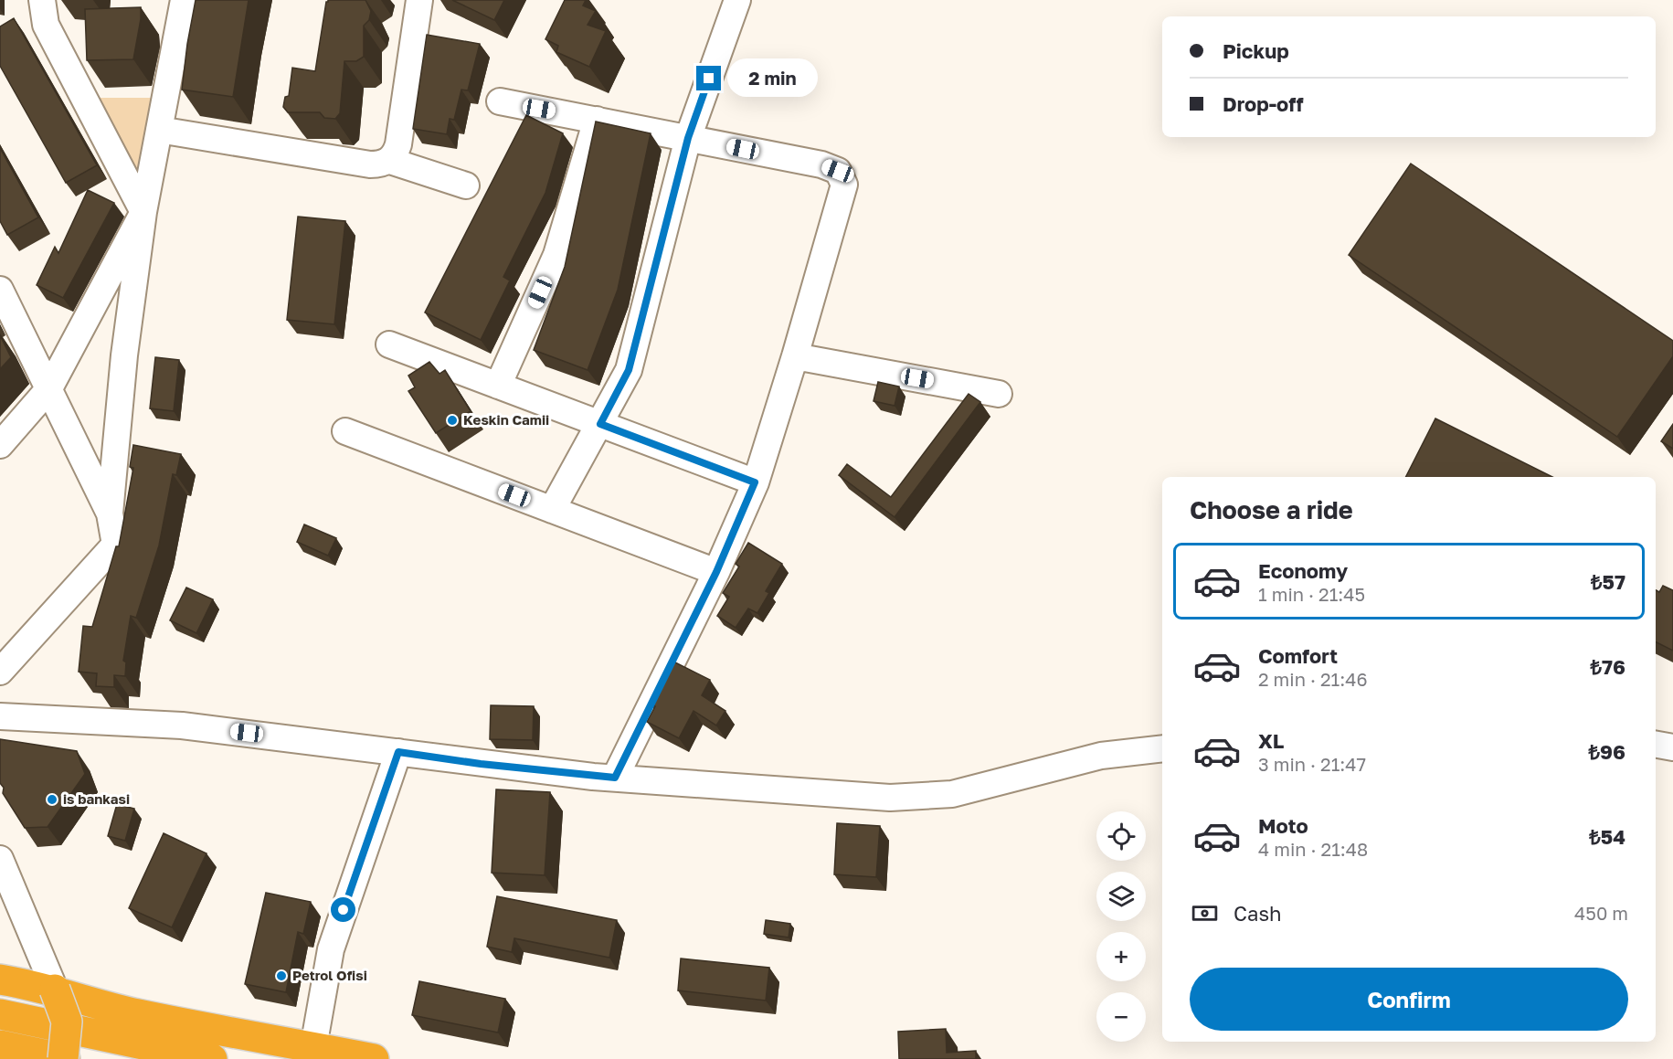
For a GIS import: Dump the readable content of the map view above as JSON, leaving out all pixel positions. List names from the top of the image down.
{
  "places": ["Keskin Camii", "is bankasi", "Petrol Ofisi"],
  "page": {
    "banner": ["Pickup", "Drop-off"],
    "bubble": "2 min",
    "heading": "Choose a ride",
    "list": [
      {
        "name": "Economy",
        "note": "1 min · 21:45",
        "value": "₺57"
      },
      {
        "name": "Comfort",
        "note": "2 min · 21:46",
        "value": "₺76"
      },
      {
        "name": "XL",
        "note": "3 min · 21:47",
        "value": "₺96"
      },
      {
        "name": "Moto",
        "note": "4 min · 21:48",
        "value": "₺54"
      }
    ],
    "map_buttons": ["+", "−"],
    "pay": ["Cash", "450 m"],
    "buttons": "Confirm"
  }
}
